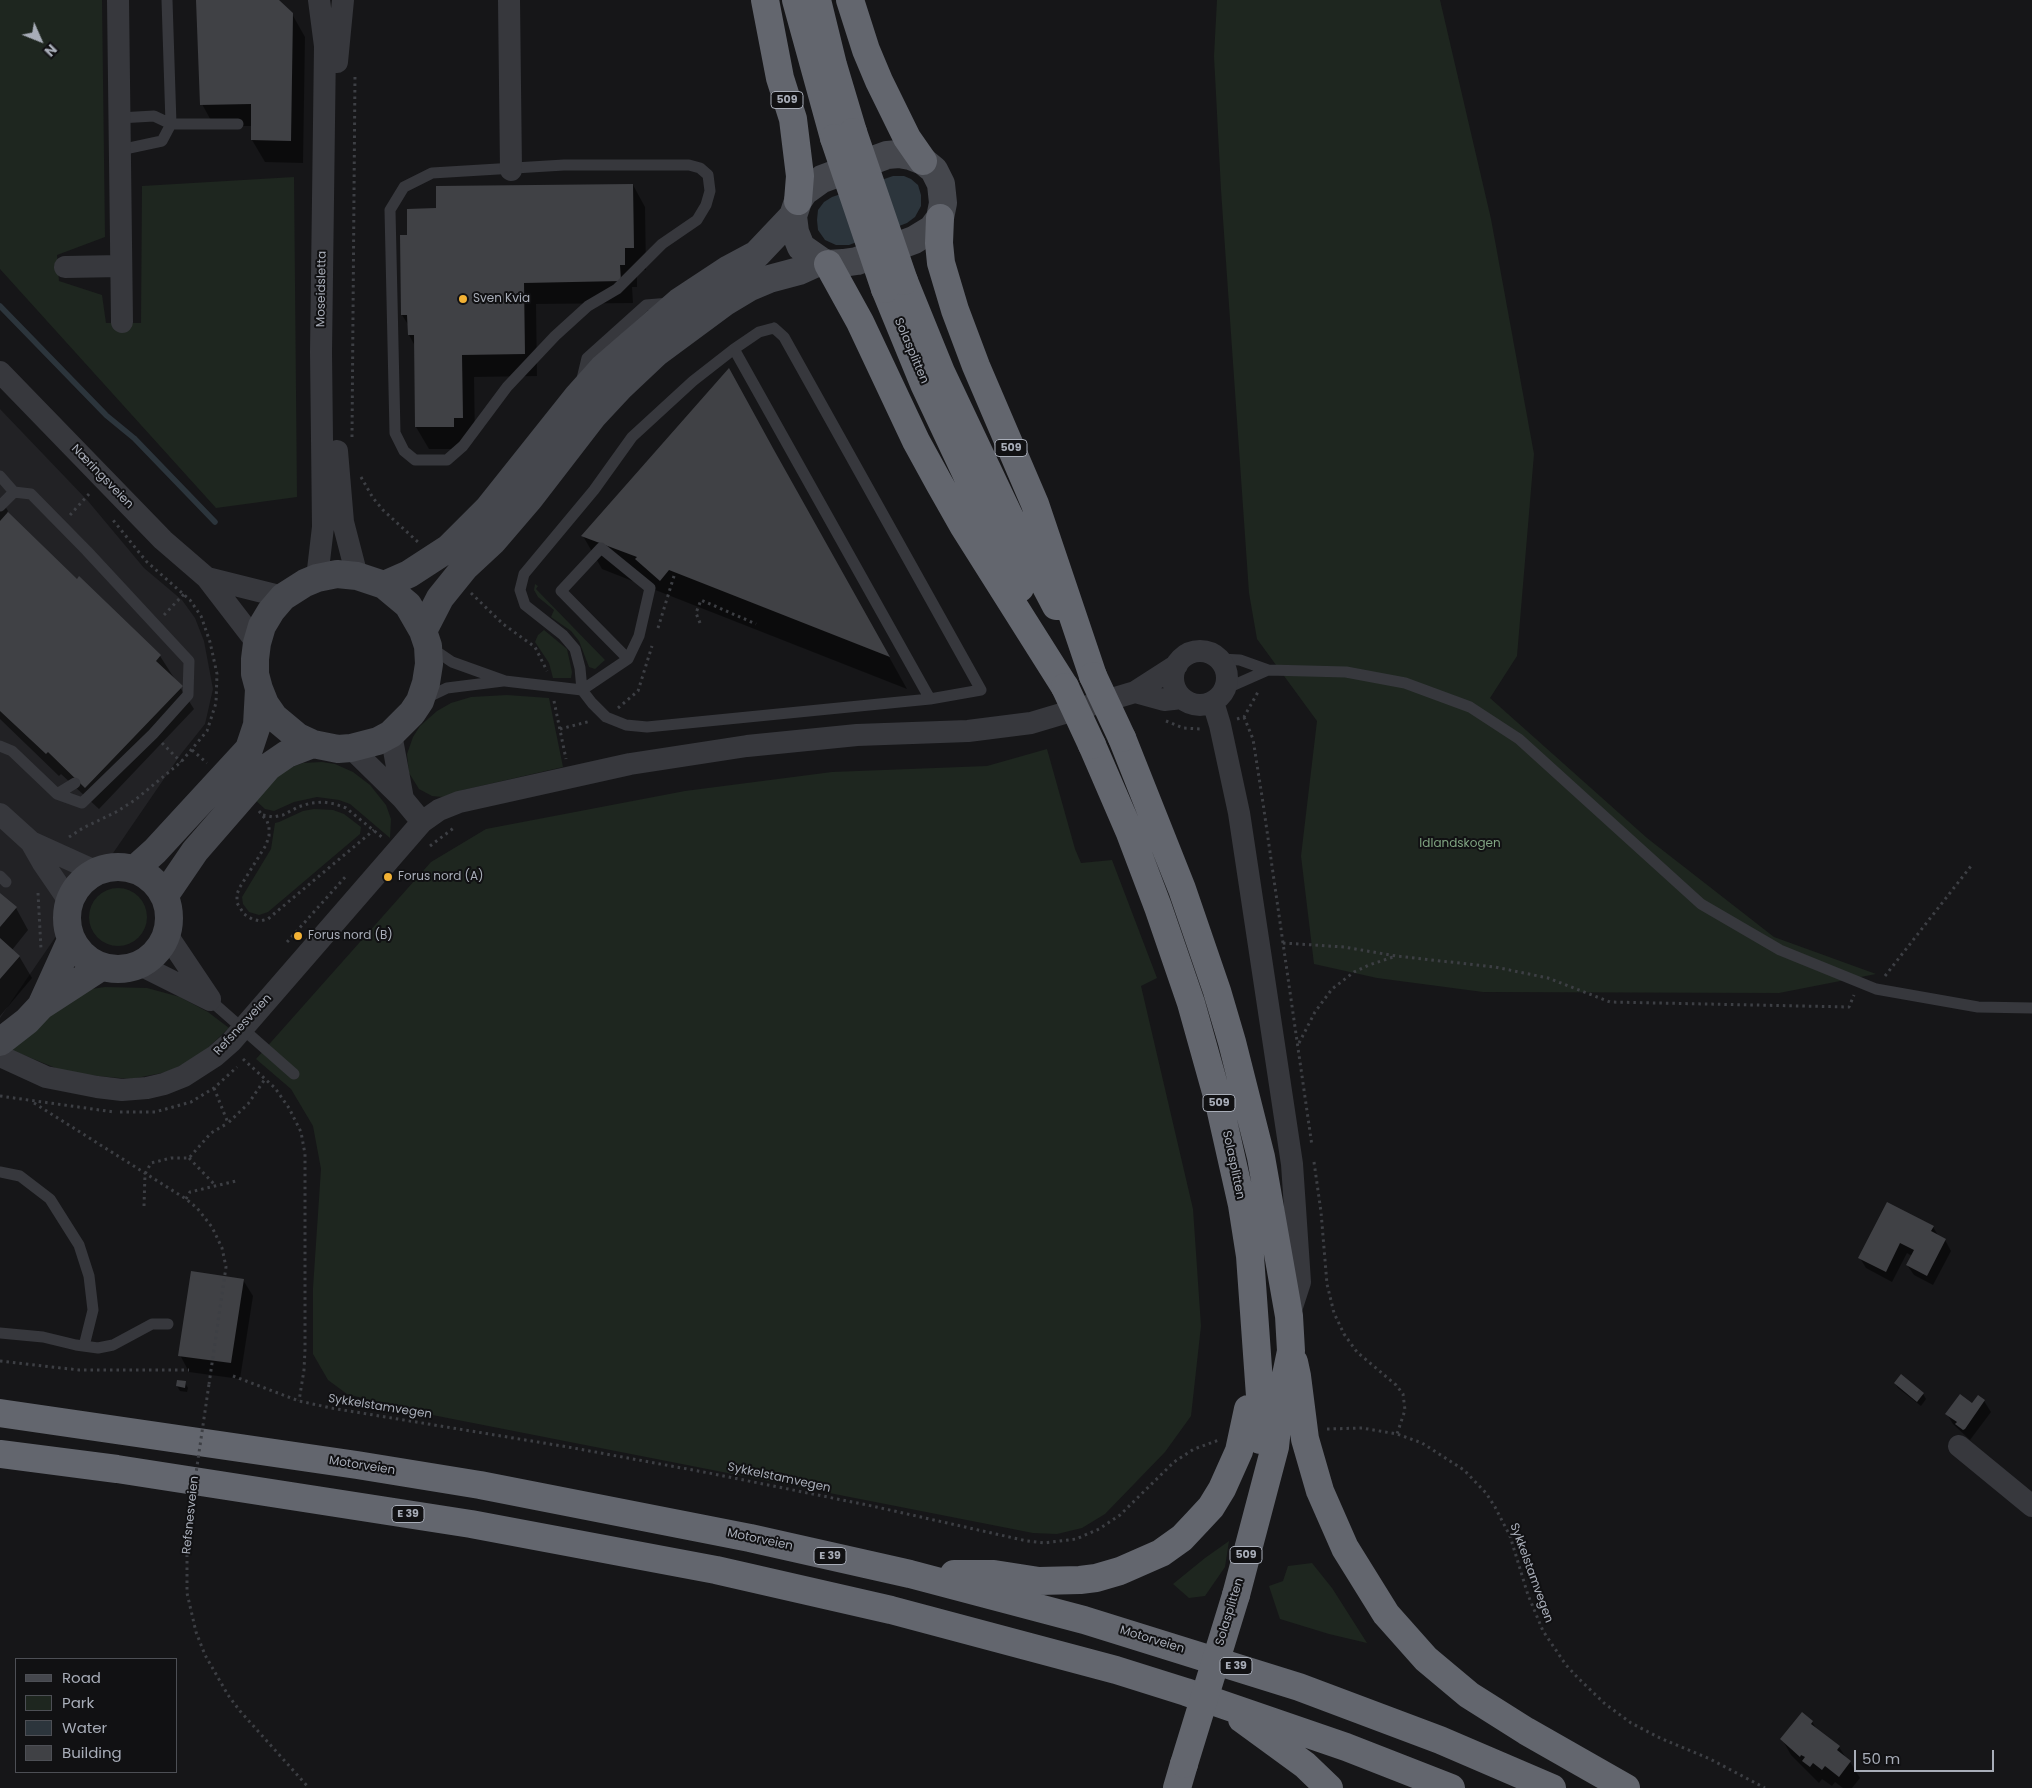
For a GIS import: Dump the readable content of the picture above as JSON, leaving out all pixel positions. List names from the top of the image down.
{
  "streets": {
    "highway": [
      "509",
      "Solasplitten",
      "Motorveien",
      "E 39"
    ],
    "street": ["Moseidsletta", "Næringsveien", "Refsnesveien"],
    "path": ["Sykkelstamvegen"]
  },
  "crossings": [
    ["509", "Solasplitten"],
    ["Moseidsletta", "Næringsveien"],
    ["Solasplitten", "E 39"],
    ["Motorveien", "E 39"]
  ],
  "parks": ["Idlandskogen"],
  "places": ["Sven Kvia", "Forus nord (A)", "Forus nord (B)"],
  "legend": [
    "Road",
    "Park",
    "Water",
    "Building"
  ],
  "scale_bar": "50 m",
  "north": "bottom right"
}
